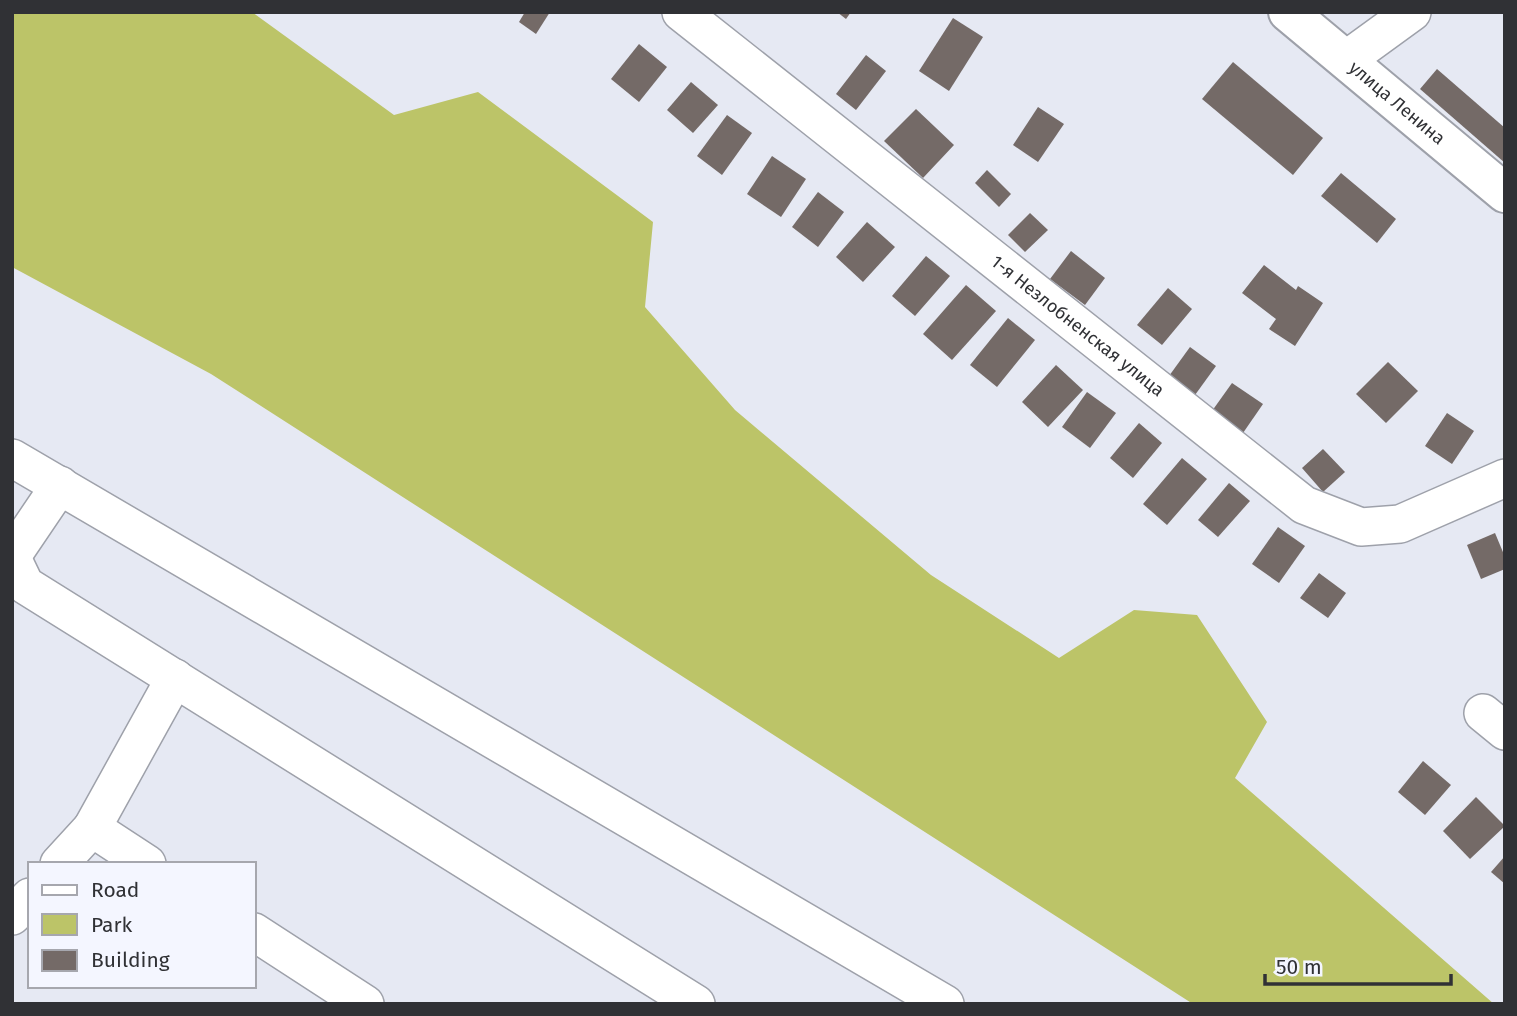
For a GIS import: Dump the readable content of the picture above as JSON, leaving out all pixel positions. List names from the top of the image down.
{
  "streets": {
    "main road": ["улица Ленина"],
    "street": ["1-я Незлобненская улица"]
  },
  "legend": ["Road", "Park", "Building"],
  "scale_bar": "50 m"
}
